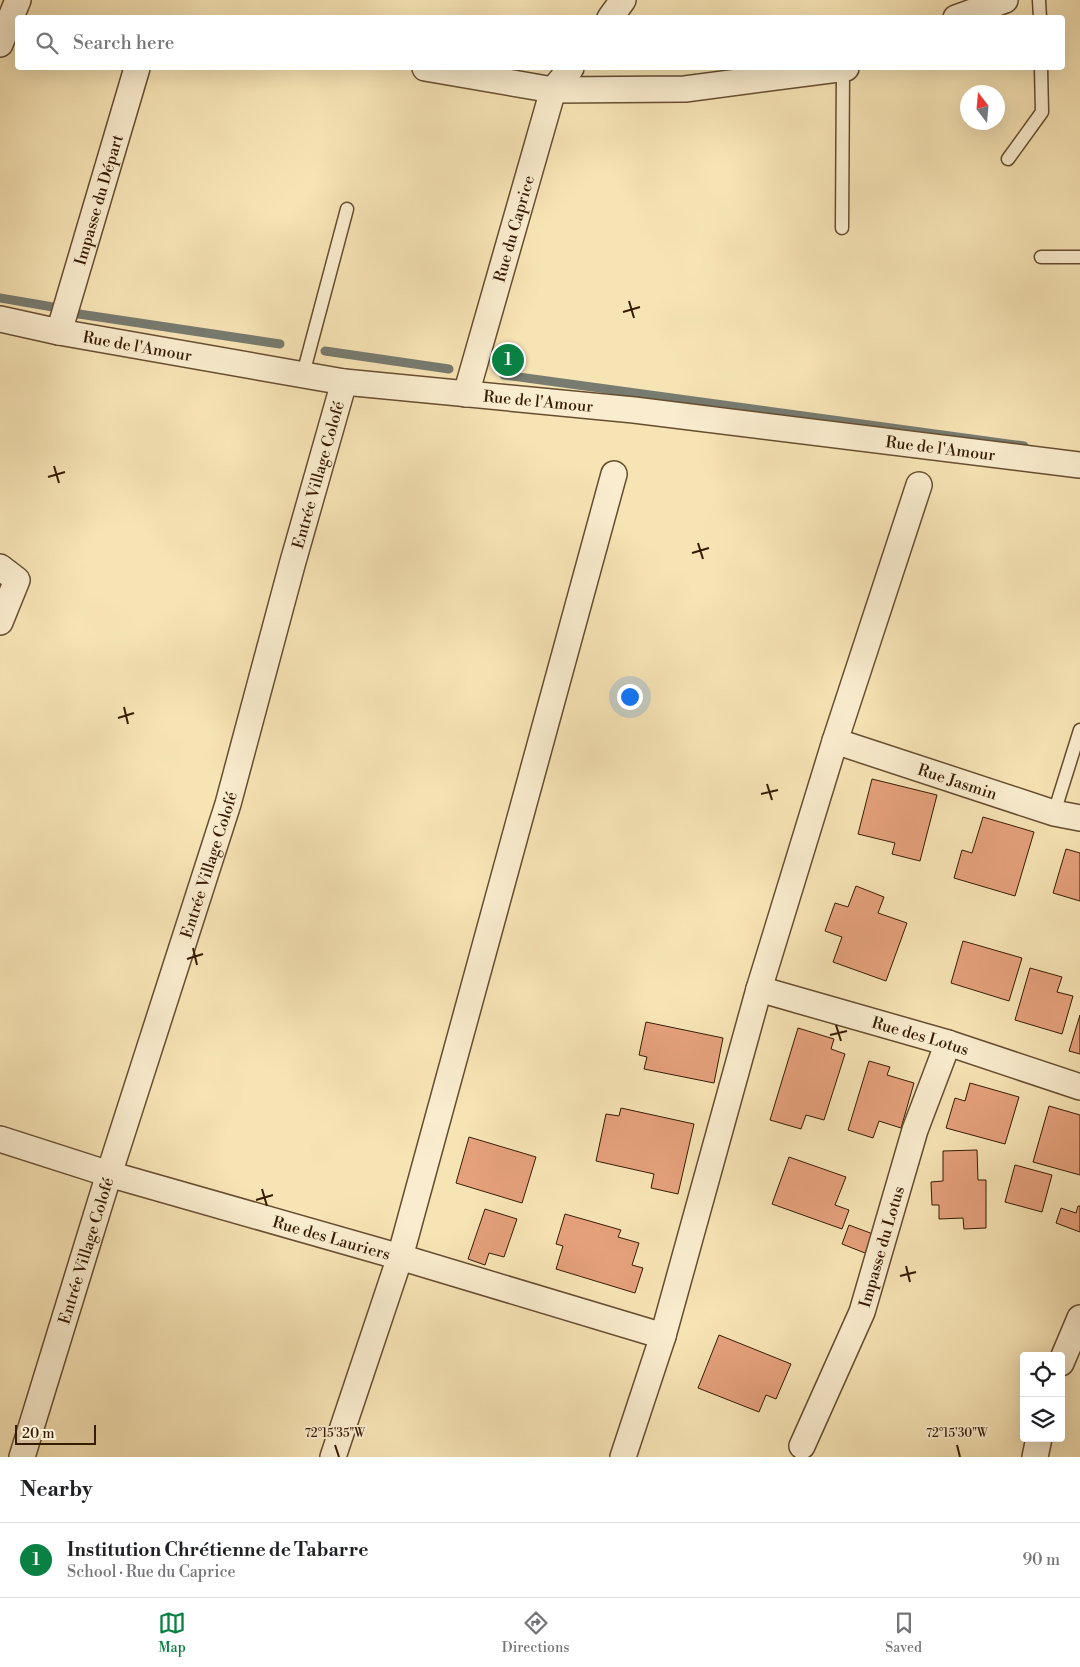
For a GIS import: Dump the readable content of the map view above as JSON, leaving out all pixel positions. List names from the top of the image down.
{
  "streets": {
    "street": [
      "Impasse du Départ",
      "Rue du Caprice",
      "Rue de l'Amour",
      "Entrée Village Colofé",
      "Rue Jasmin",
      "Rue des Lotus",
      "Rue des Lauriers",
      "Impasse du Lotus"
    ]
  },
  "crossings": [
    ["Impasse du Départ", "Rue de l'Amour"],
    ["Rue du Caprice", "Rue de l'Amour"],
    ["Rue de l'Amour", "Entrée Village Colofé"],
    ["Entrée Village Colofé", "Rue des Lauriers"],
    ["Rue des Lotus", "Impasse du Lotus"]
  ],
  "scale_bar": "20 m",
  "north": "top",
  "page": {
    "search": "Search here",
    "pins": "1",
    "scale": "20 m",
    "heading": "Nearby",
    "list": [
      {
        "mark": "1",
        "name": "Institution Chrétienne de Tabarre",
        "note": "School · Rue du Caprice",
        "value": "90 m"
      }
    ],
    "nav": ["Map", "Directions", "Saved"]
  },
  "coordinates": ["72°15'35\"W", "72°15'30\"W"]
}
